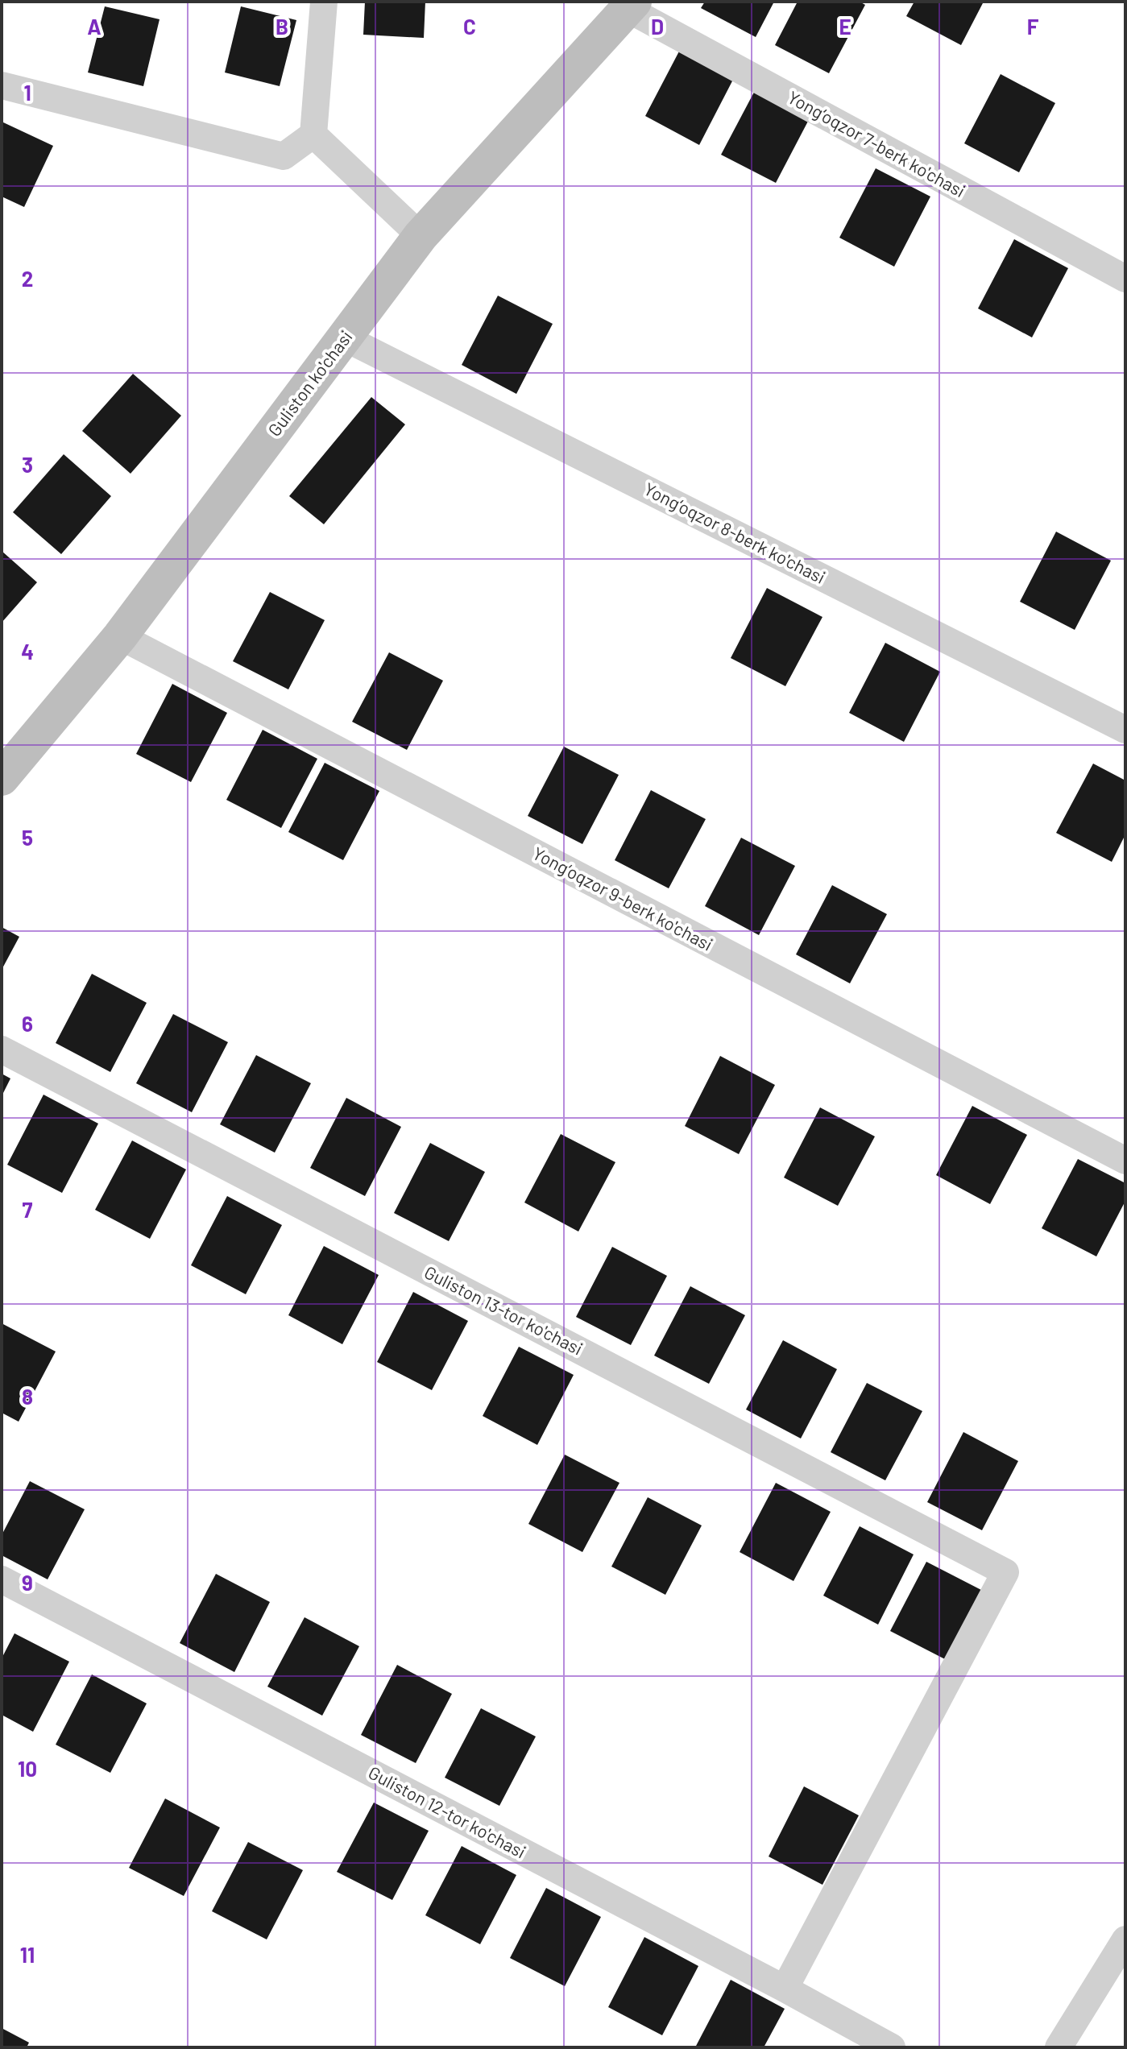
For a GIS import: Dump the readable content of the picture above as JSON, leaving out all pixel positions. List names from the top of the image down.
{
  "streets": {
    "main road": ["Guliston ko'chasi"],
    "street": [
      "Yong‘oqzor 7-berk ko'chasi",
      "Yong‘oqzor 8-berk ko'chasi",
      "Yong‘oqzor 9-berk ko'chasi",
      "Guliston 13-tor ko'chasi",
      "Guliston 12-tor ko'chasi"
    ]
  },
  "crossings": [
    ["Yong‘oqzor 7-berk ko'chasi", "Guliston ko'chasi"],
    ["Guliston ko'chasi", "Yong‘oqzor 8-berk ko'chasi"],
    ["Guliston ko'chasi", "Yong‘oqzor 9-berk ko'chasi"],
    ["Guliston 13-tor ko'chasi", "Guliston 12-tor ko'chasi"]
  ],
  "grid": {
    "columns": [
      "A",
      "B",
      "C",
      "D",
      "E",
      "F"
    ],
    "rows": [
      "1",
      "2",
      "3",
      "4",
      "5",
      "6",
      "7",
      "8",
      "9",
      "10",
      "11"
    ]
  }
}
